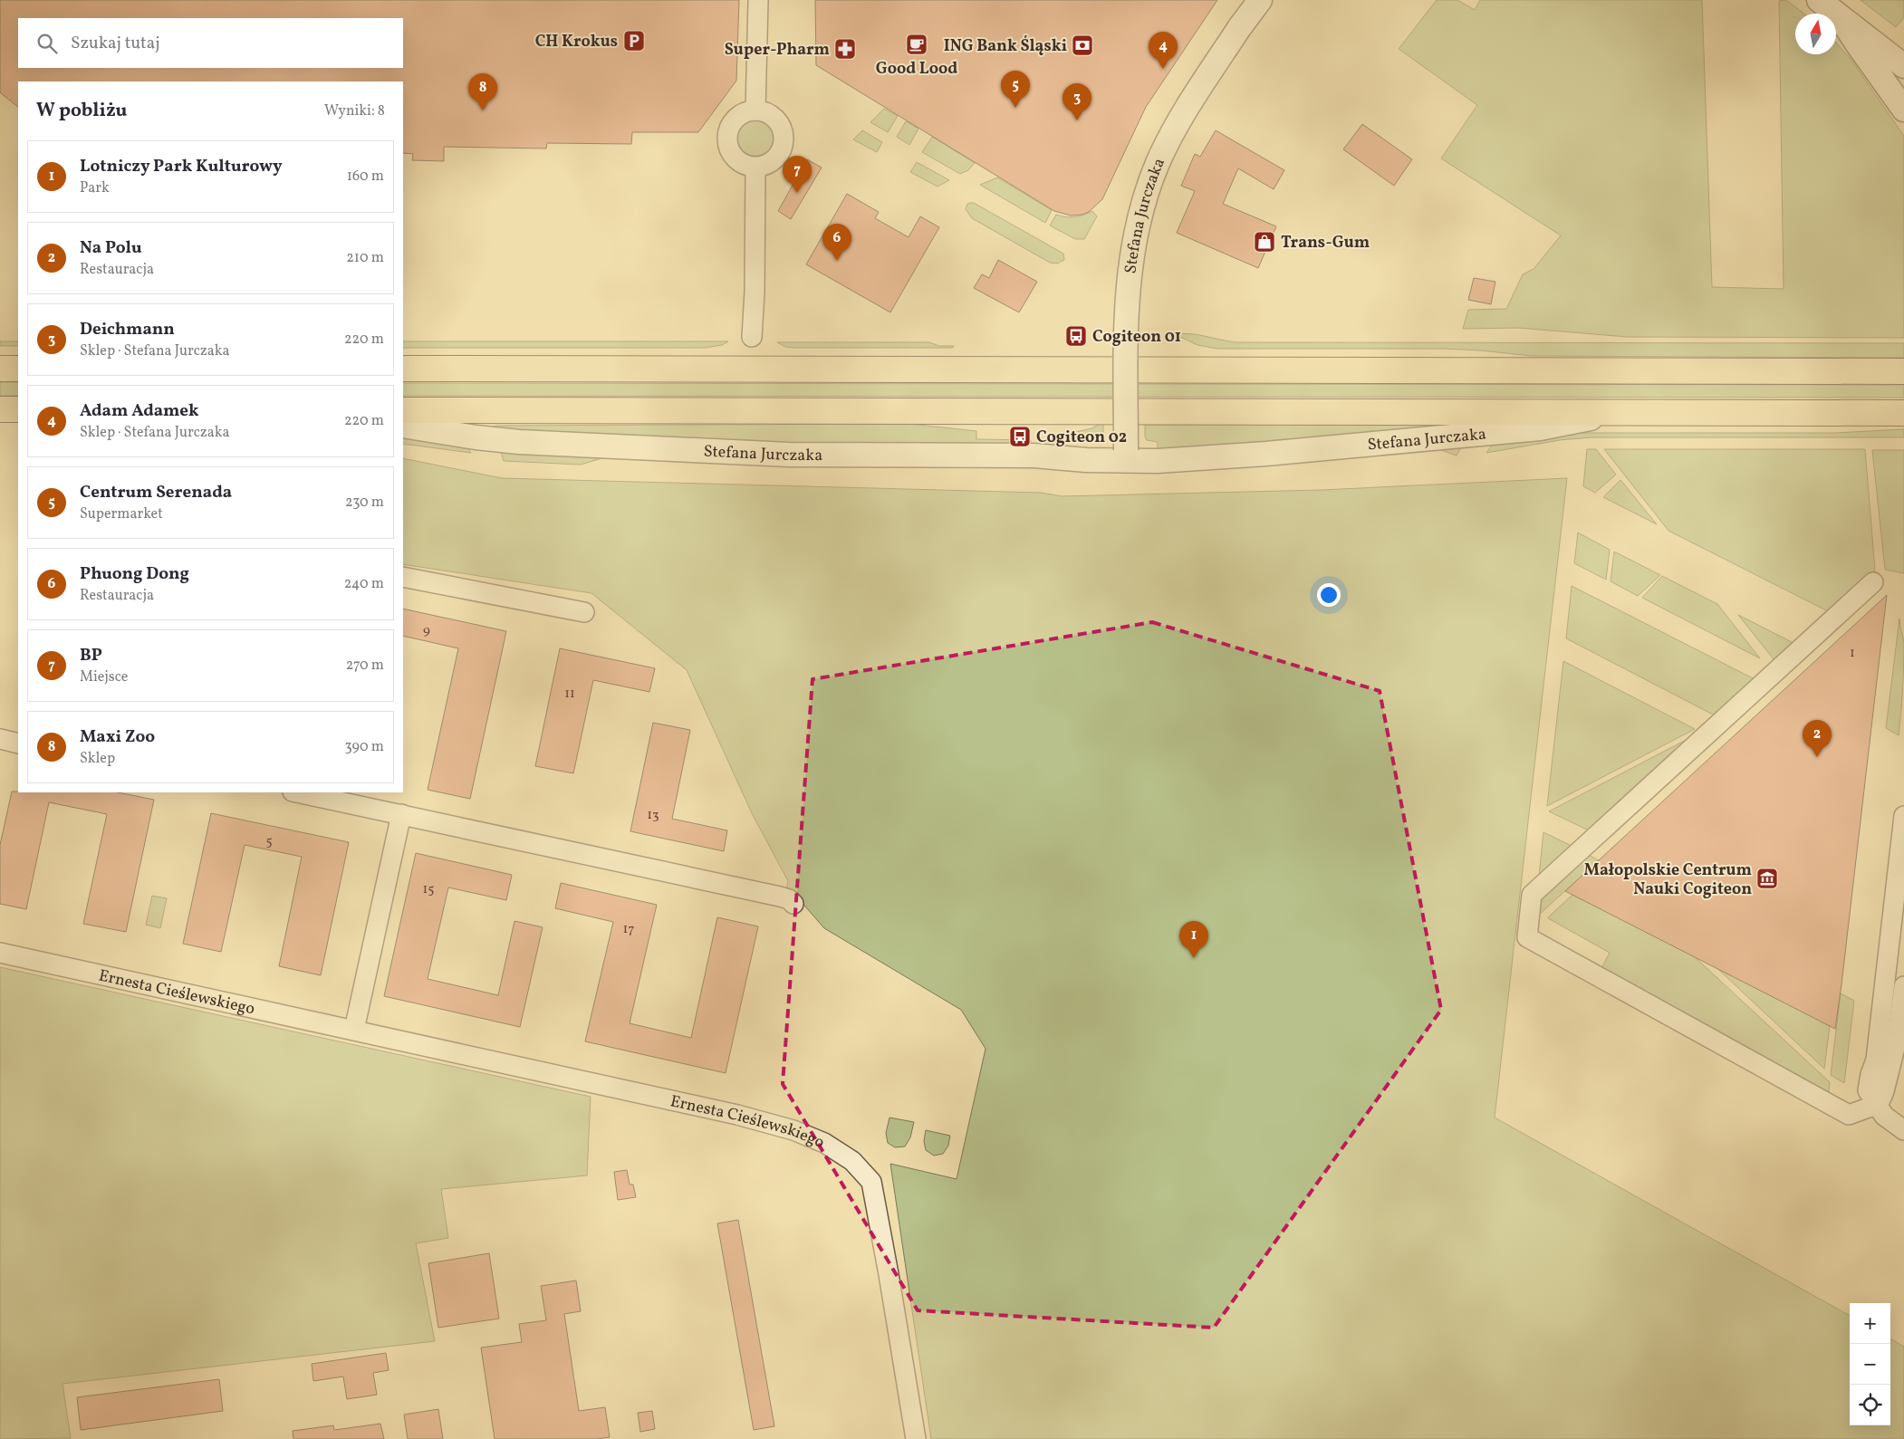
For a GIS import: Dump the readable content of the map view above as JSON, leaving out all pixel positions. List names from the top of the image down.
{
  "streets": {
    "street": ["Stefana Jurczaka", "Ernesta Cieślewskiego"]
  },
  "places": {
    "parking": ["CH Krokus"],
    "cafe": ["Good Lood"],
    "bank": ["ING Bank Śląski"],
    "pharmacy": ["Super-Pharm"],
    "shop": ["Trans-Gum"],
    "bus stop": ["Cogiteon 01", "Cogiteon 02"],
    "museum": ["Małopolskie Centrum Nauki Cogiteon"]
  },
  "house_numbers": [
    "9",
    "1",
    "11",
    "13",
    "5",
    "15",
    "17"
  ],
  "north": "top",
  "page": {
    "search": "Szukaj tutaj",
    "pins": [
      "4",
      "5",
      "8",
      "3",
      "7",
      "6",
      "2",
      "1"
    ],
    "heading": ["W pobliżu", "Wyniki: 8"],
    "list": [
      {
        "mark": "1",
        "name": "Lotniczy Park Kulturowy",
        "note": "Park",
        "value": "160 m"
      },
      {
        "mark": "2",
        "name": "Na Polu",
        "note": "Restauracja",
        "value": "210 m"
      },
      {
        "mark": "3",
        "name": "Deichmann",
        "note": "Sklep · Stefana Jurczaka",
        "value": "220 m"
      },
      {
        "mark": "4",
        "name": "Adam Adamek",
        "note": "Sklep · Stefana Jurczaka",
        "value": "220 m"
      },
      {
        "mark": "5",
        "name": "Centrum Serenada",
        "note": "Supermarket",
        "value": "230 m"
      },
      {
        "mark": "6",
        "name": "Phuong Dong",
        "note": "Restauracja",
        "value": "240 m"
      },
      {
        "mark": "7",
        "name": "BP",
        "note": "Miejsce",
        "value": "270 m"
      },
      {
        "mark": "8",
        "name": "Maxi Zoo",
        "note": "Sklep",
        "value": "390 m"
      }
    ],
    "map_buttons": ["+", "−"]
  }
}
